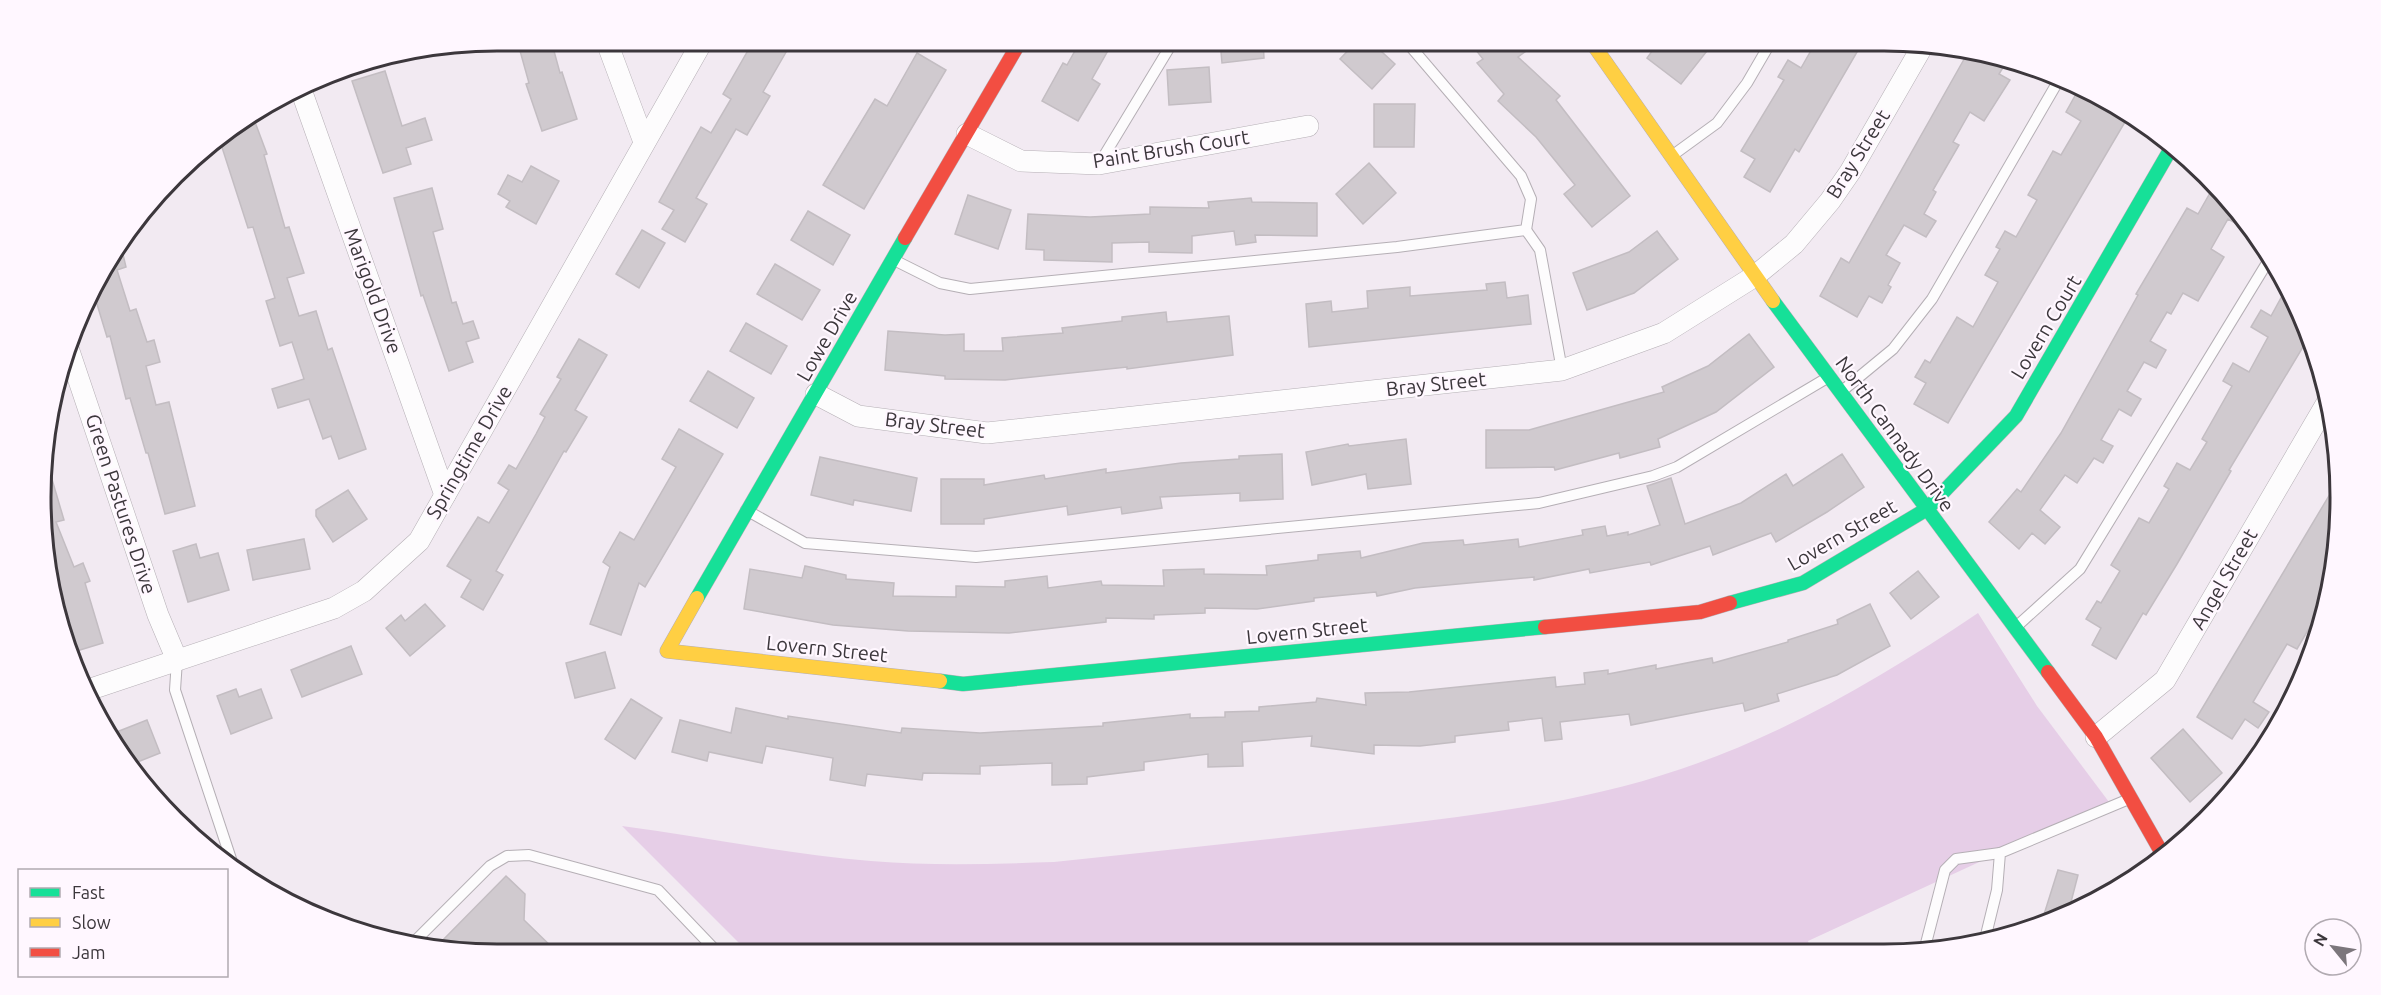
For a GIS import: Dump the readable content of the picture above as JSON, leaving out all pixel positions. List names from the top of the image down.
{
  "streets": {
    "street": [
      "Paint Brush Court",
      "Bray Street",
      "Marigold Drive",
      "Lovern Court",
      "Lowe Drive",
      "North Cannady Drive",
      "Springtime Drive",
      "Green Pastures Drive",
      "Lovern Street",
      "Angel Street"
    ]
  },
  "crossings": [
    ["Paint Brush Court", "Lowe Drive"],
    ["Bray Street", "Lowe Drive"],
    ["Bray Street", "North Cannady Drive"],
    ["Marigold Drive", "Springtime Drive"],
    ["Lovern Court", "North Cannady Drive"],
    ["Lovern Court", "Lovern Street"],
    ["Lowe Drive", "Lovern Street"],
    ["North Cannady Drive", "Lovern Street"],
    ["North Cannady Drive", "Angel Street"],
    ["Springtime Drive", "Green Pastures Drive"]
  ],
  "legend": ["Fast", "Slow", "Jam"],
  "north": "top left"
}
